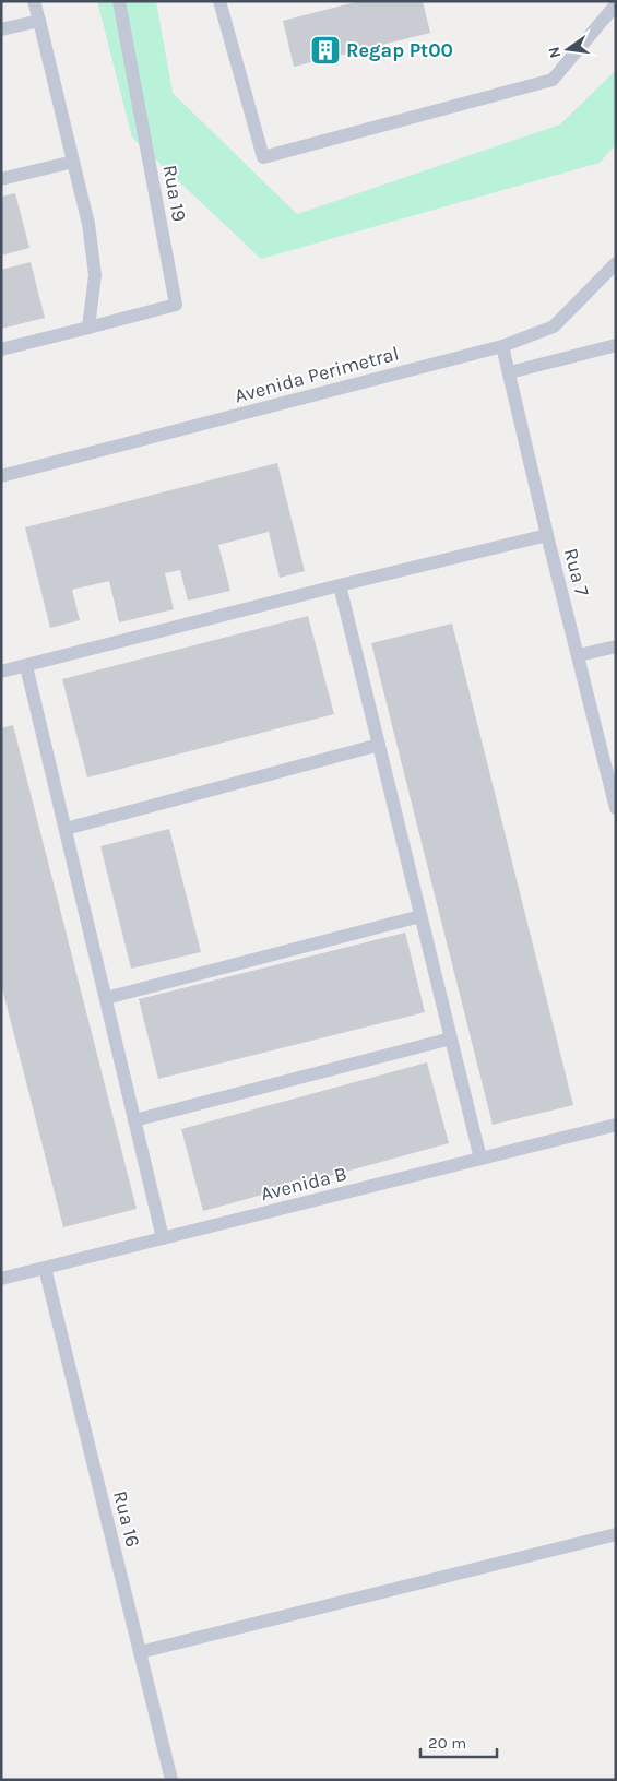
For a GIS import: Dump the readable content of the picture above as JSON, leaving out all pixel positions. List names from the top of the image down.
{
  "streets": {
    "lane": [
      "Rua 19",
      "Avenida Perimetral",
      "Rua 7",
      "Avenida B",
      "Rua 16"
    ]
  },
  "crossings": [
    ["Avenida Perimetral", "Rua 7"],
    ["Avenida B", "Rua 16"]
  ],
  "places": {
    "building": ["Regap Pt00"]
  },
  "scale_bar": "20 m",
  "north": "left"
}
